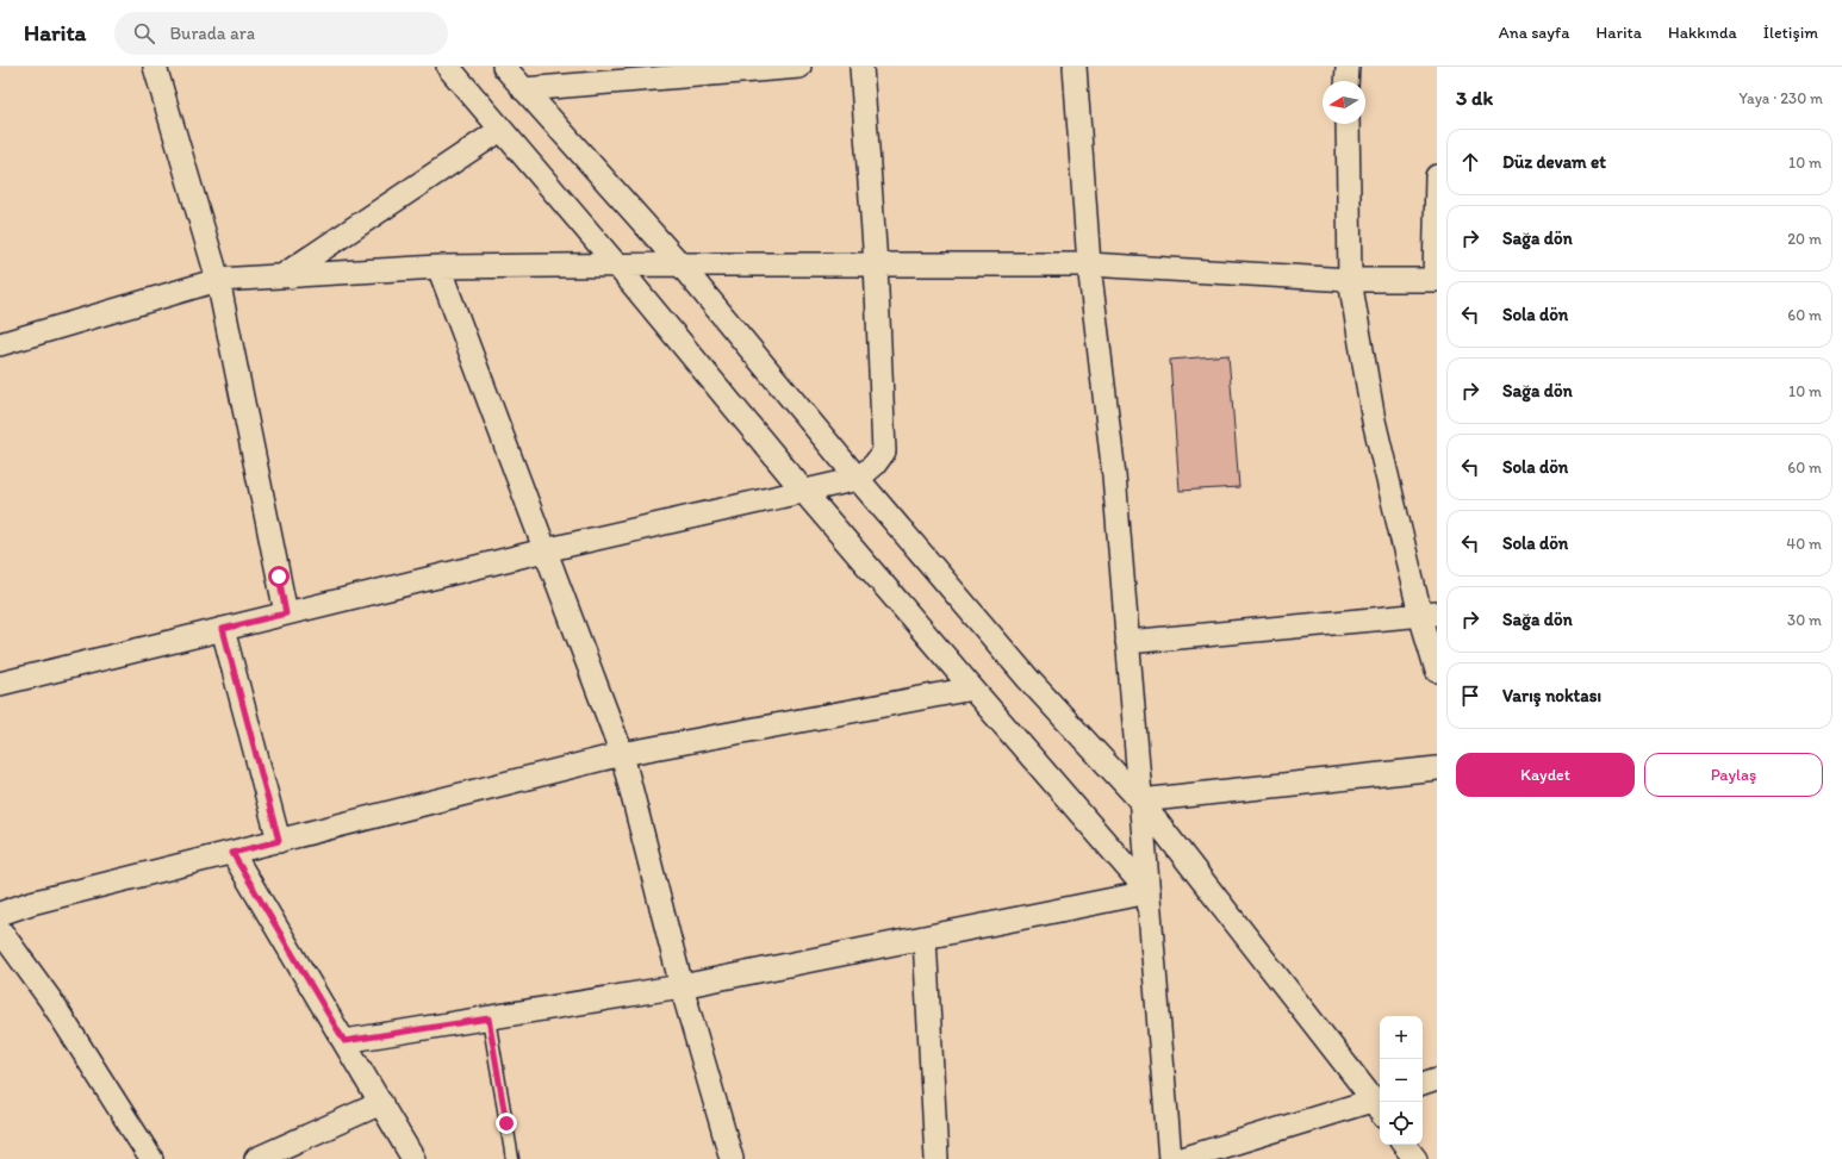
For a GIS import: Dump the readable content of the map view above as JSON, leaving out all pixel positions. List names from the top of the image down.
{
  "north": "left",
  "page": {
    "header": "Harita",
    "search": "Burada ara",
    "nav": [
      "Ana sayfa",
      "Harita",
      "Hakkında",
      "İletişim"
    ],
    "heading": ["3 dk", "Yaya · 230 m"],
    "list": [
      ["Düz devam et", "10 m"],
      ["Sağa dön", "20 m"],
      ["Sola dön", "60 m"],
      ["Sağa dön", "10 m"],
      ["Sola dön", "60 m"],
      ["Sola dön", "40 m"],
      ["Sağa dön", "30 m"],
      "Varış noktası"
    ],
    "buttons": ["Kaydet", "Paylaş"],
    "map_buttons": ["+", "−"]
  }
}
